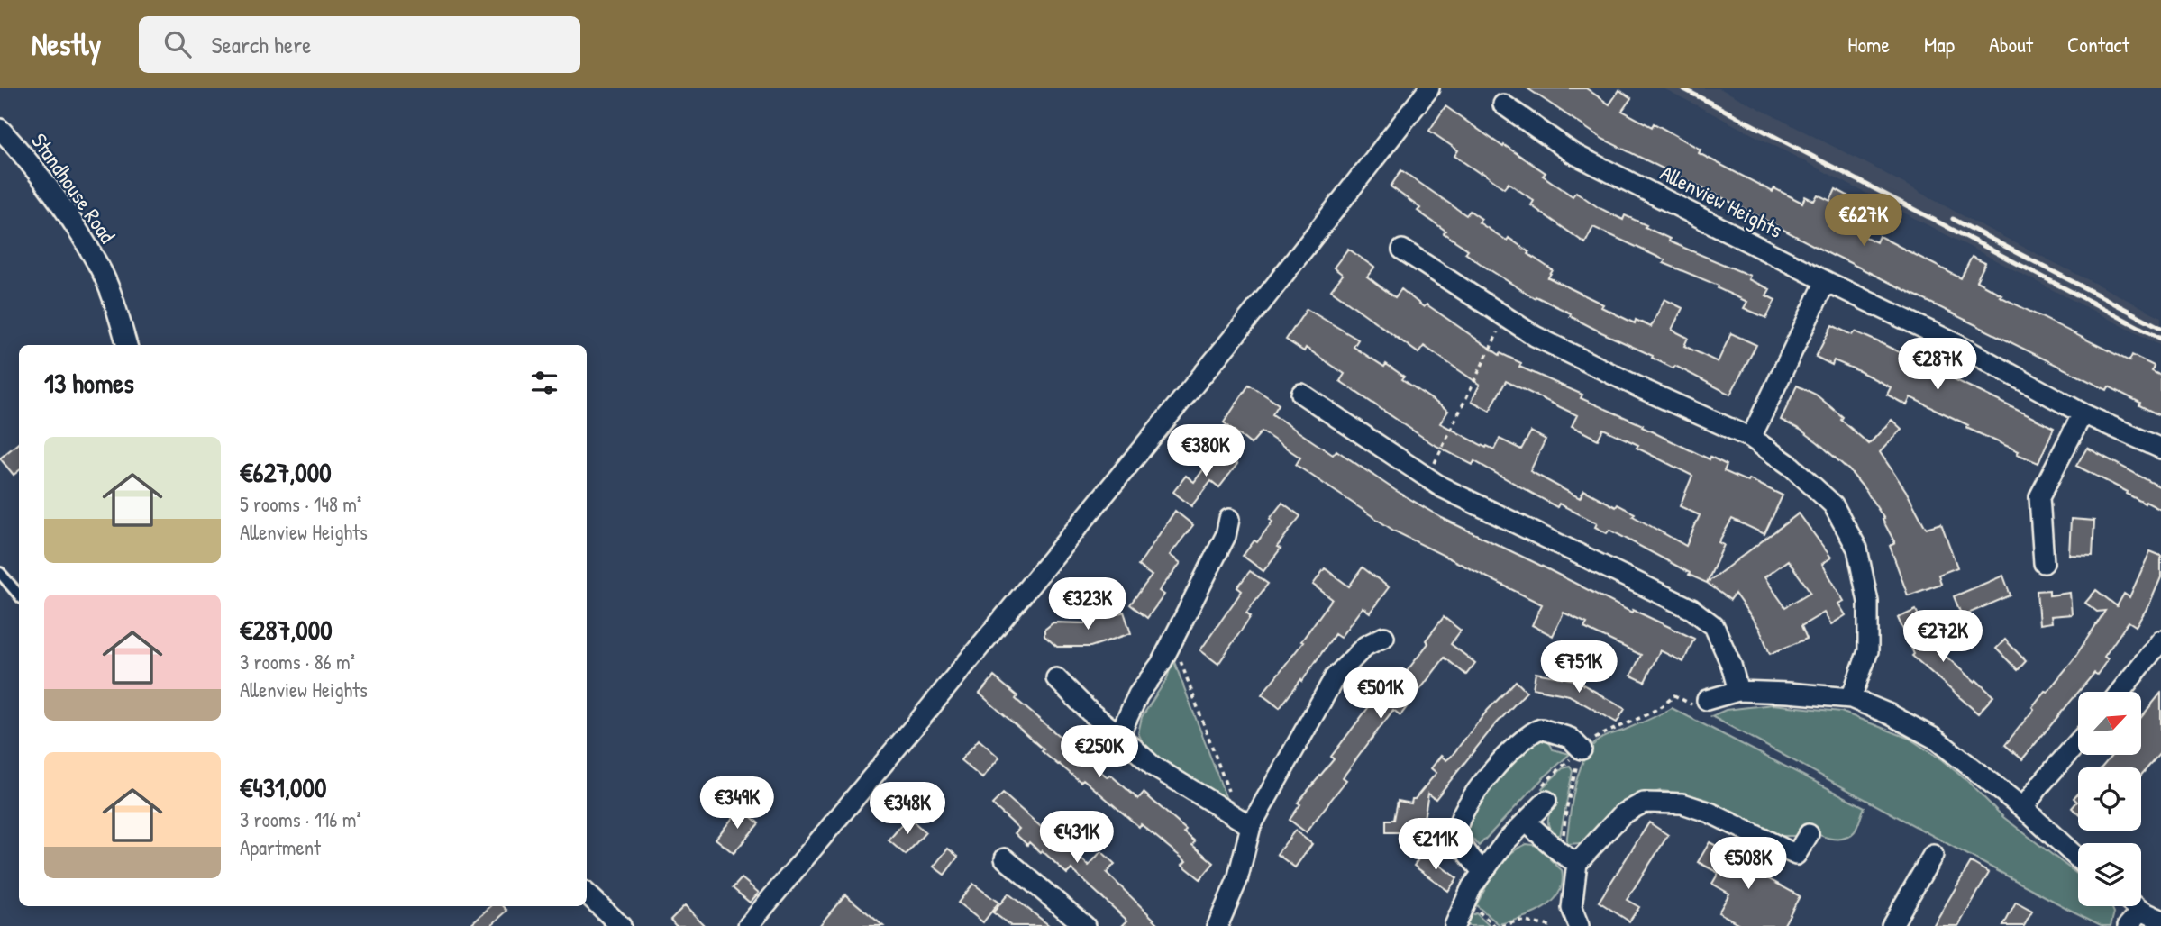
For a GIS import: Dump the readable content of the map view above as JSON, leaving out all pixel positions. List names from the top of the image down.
{
  "streets": {
    "street": ["Standhouse Road", "Allenview Heights"]
  },
  "north": "top right",
  "page": {
    "header": "Nestly",
    "search": "Search here",
    "nav": [
      "Home",
      "Map",
      "About",
      "Contact"
    ],
    "price": [
      "€627K",
      "€287K",
      "€380K",
      "€323K",
      "€272K",
      "€751K",
      "€501K",
      "€250K",
      "€349K",
      "€348K",
      "€431K",
      "€211K",
      "€508K"
    ],
    "heading": "13 homes",
    "list": [
      {
        "name": "€627,000",
        "note": "5 rooms · 148 m² · Allenview Heights"
      },
      {
        "name": "€287,000",
        "note": "3 rooms · 86 m² · Allenview Heights"
      },
      {
        "name": "€431,000",
        "note": "3 rooms · 116 m² · Apartment"
      }
    ]
  }
}
